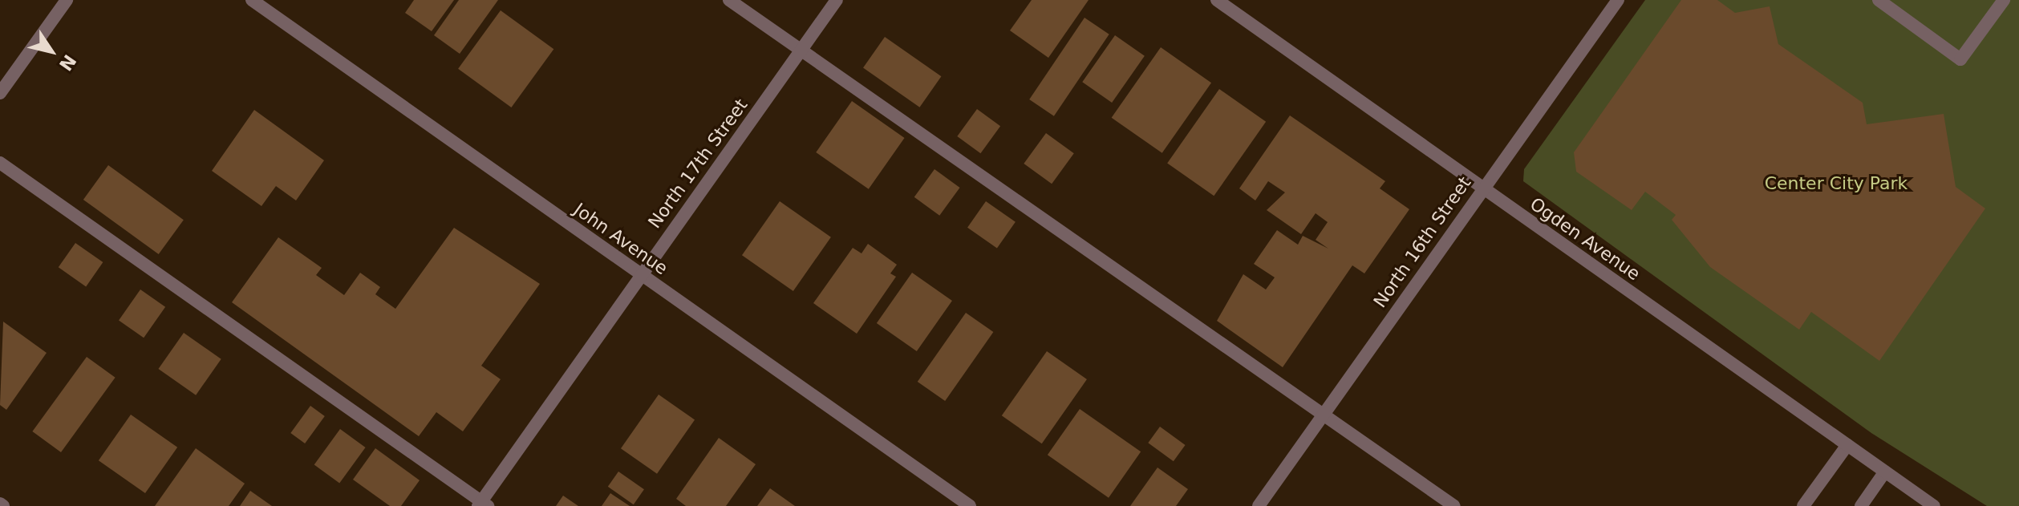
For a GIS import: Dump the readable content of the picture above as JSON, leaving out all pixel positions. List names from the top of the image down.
{
  "streets": {
    "street": [
      "North 17th Street",
      "John Avenue",
      "Ogden Avenue",
      "North 16th Street"
    ]
  },
  "crossings": [
    ["North 17th Street", "John Avenue"],
    ["Ogden Avenue", "North 16th Street"]
  ],
  "parks": ["Center City Park"],
  "north": "bottom right"
}
